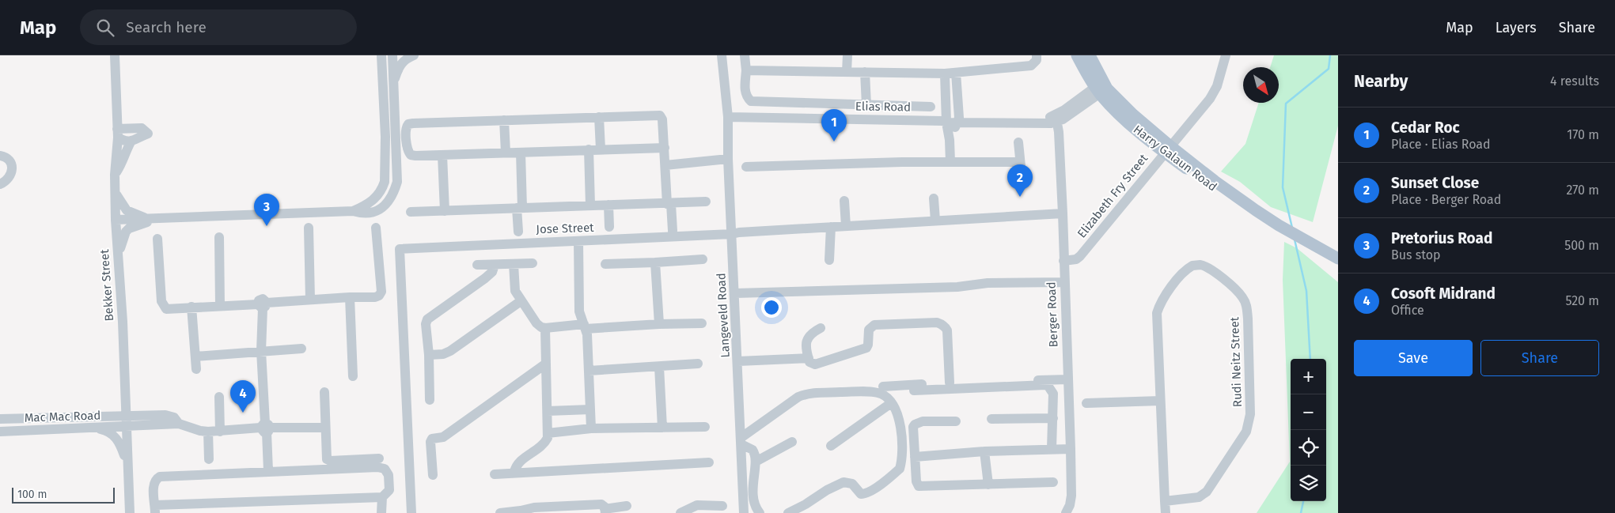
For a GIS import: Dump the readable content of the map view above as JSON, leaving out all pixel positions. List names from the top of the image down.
{
  "streets": {
    "main road": ["Harry Galaun Road"],
    "street": [
      "Elias Road",
      "Elizabeth Fry Street",
      "Jose Street",
      "Bekker Street",
      "Berger Road",
      "Langeveld Road",
      "Rudi Neitz Street",
      "Mac Mac Road"
    ]
  },
  "crossings": [
    ["Elias Road", "Berger Road"],
    ["Elias Road", "Langeveld Road"],
    ["Harry Galaun Road", "Elizabeth Fry Street"],
    ["Elizabeth Fry Street", "Berger Road"],
    ["Jose Street", "Berger Road"],
    ["Jose Street", "Langeveld Road"],
    ["Bekker Street", "Mac Mac Road"]
  ],
  "scale_bar": "100 m",
  "north": "bottom right",
  "page": {
    "header": "Map",
    "search": "Search here",
    "nav": ["Map", "Layers", "Share"],
    "heading": ["Nearby", "4 results"],
    "list": [
      {
        "mark": "1",
        "name": "Cedar Roc",
        "note": "Place · Elias Road",
        "value": "170 m"
      },
      {
        "mark": "2",
        "name": "Sunset Close",
        "note": "Place · Berger Road",
        "value": "270 m"
      },
      {
        "mark": "3",
        "name": "Pretorius Road",
        "note": "Bus stop",
        "value": "500 m"
      },
      {
        "mark": "4",
        "name": "Cosoft Midrand",
        "note": "Office",
        "value": "520 m"
      }
    ],
    "pins": [
      "1",
      "2",
      "3",
      "4"
    ],
    "buttons": ["Save", "Share"],
    "map_buttons": ["+", "−"],
    "scale": "100 m"
  }
}
